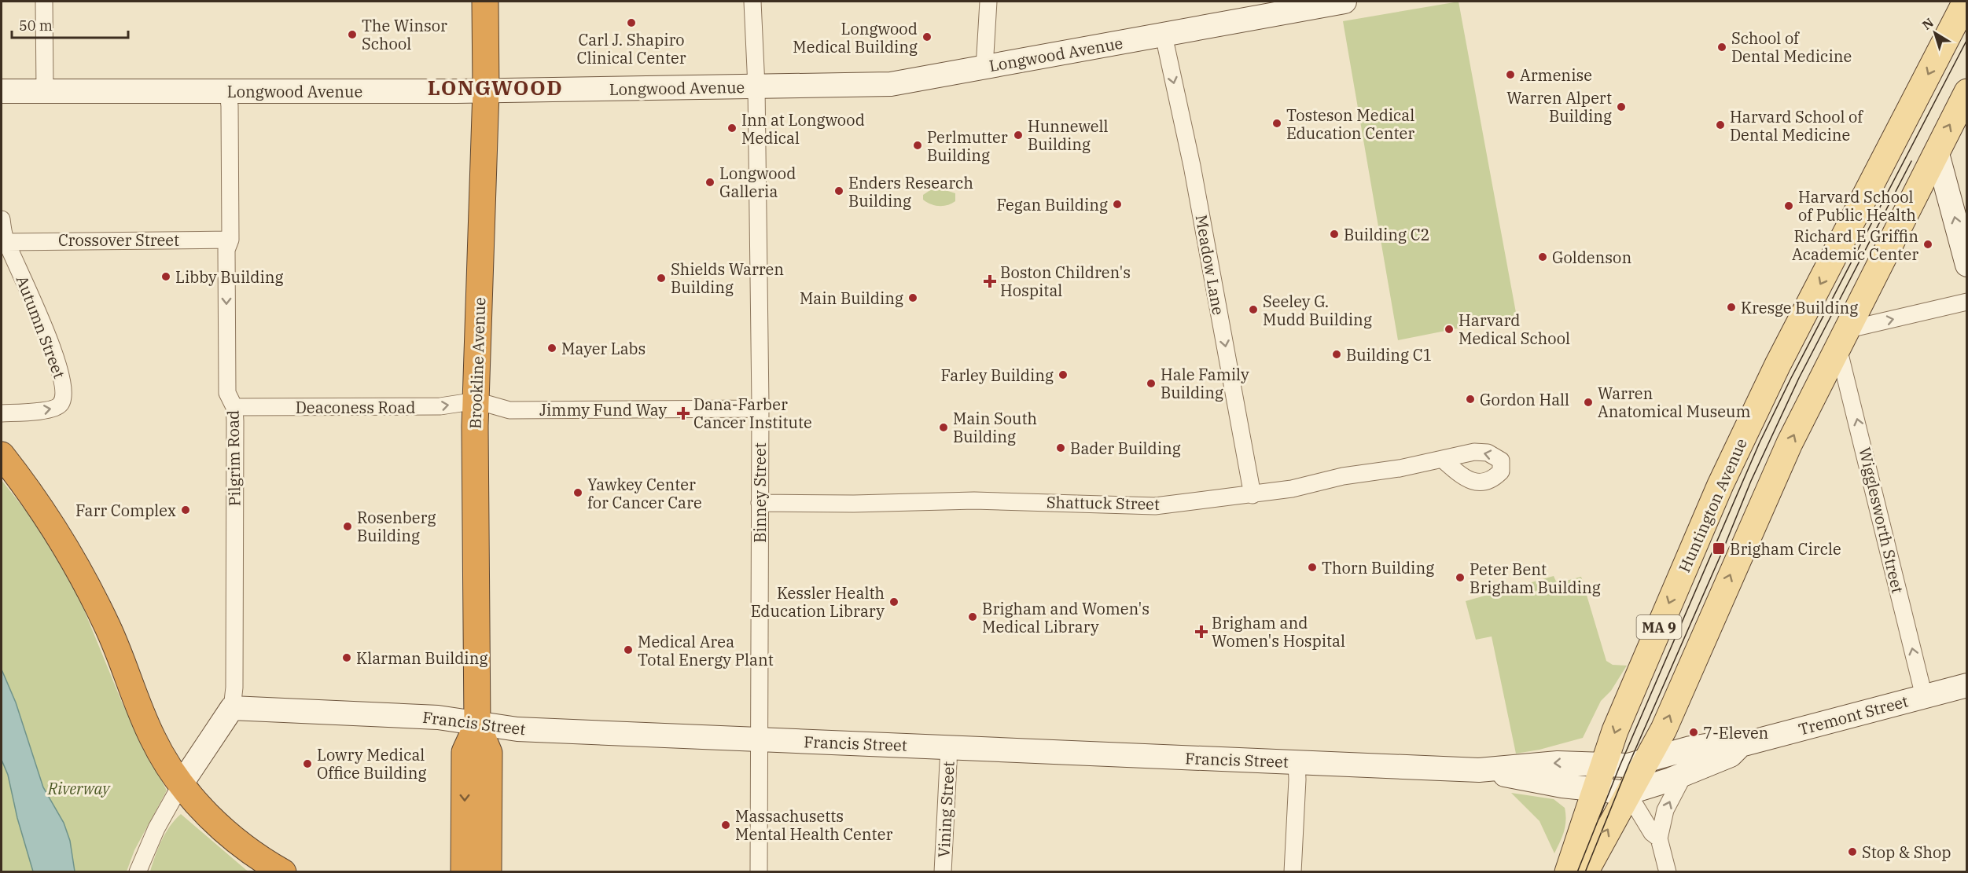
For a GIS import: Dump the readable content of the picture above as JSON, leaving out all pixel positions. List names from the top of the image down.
{
  "streets": {
    "highway": ["Brookline Avenue"],
    "main road": [
      "Longwood Avenue",
      "Pilgrim Road",
      "Huntington Avenue",
      "MA 9",
      "Tremont Street",
      "Francis Street"
    ],
    "street": [
      "Crossover Street",
      "Meadow Lane",
      "Autumn Street",
      "Deaconess Road",
      "Jimmy Fund Way",
      "Binney Street",
      "Shattuck Street",
      "Wigglesworth Street",
      "Vining Street"
    ]
  },
  "crossings": [
    ["Longwood Avenue", "Meadow Lane"],
    ["Longwood Avenue", "Brookline Avenue"],
    ["Longwood Avenue", "Pilgrim Road"],
    ["Longwood Avenue", "Binney Street"],
    ["Crossover Street", "Autumn Street"],
    ["Crossover Street", "Pilgrim Road"],
    ["Meadow Lane", "Shattuck Street"],
    ["Brookline Avenue", "Deaconess Road"],
    ["Brookline Avenue", "Jimmy Fund Way"],
    ["Brookline Avenue", "Francis Street"],
    ["Deaconess Road", "Jimmy Fund Way"],
    ["Deaconess Road", "Pilgrim Road"],
    ["Jimmy Fund Way", "Binney Street"],
    ["Pilgrim Road", "Francis Street"],
    ["Binney Street", "Shattuck Street"],
    ["Binney Street", "Francis Street"],
    ["Huntington Avenue", "Tremont Street"],
    ["Huntington Avenue", "Francis Street"],
    ["Wigglesworth Street", "MA 9"],
    ["Wigglesworth Street", "Tremont Street"],
    ["MA 9", "Tremont Street"],
    ["MA 9", "Francis Street"],
    ["Tremont Street", "Francis Street"],
    ["Francis Street", "Vining Street"]
  ],
  "one_way": ["Meadow Lane", "Deaconess Road", "Wigglesworth Street"],
  "districts": ["LONGWOOD"],
  "parks": ["Riverway"],
  "places": {
    "other": [
      "Carl J. Shapiro Clinical Center",
      "The Winsor School",
      "Longwood Medical Building",
      "School of Dental Medicine",
      "Armenise",
      "Warren Alpert Building",
      "Tosteson Medical Education Center",
      "Harvard School of Dental Medicine",
      "Inn at Longwood Medical",
      "Hunnewell Building",
      "Perlmutter Building",
      "Longwood Galleria",
      "Enders Research Building",
      "Fegan Building",
      "Harvard School of Public Health",
      "Building C2",
      "Richard E Griffin Academic Center",
      "Goldenson",
      "Libby Building",
      "Shields Warren Building",
      "Main Building",
      "Kresge Building",
      "Seeley G. Mudd Building",
      "Harvard Medical School",
      "Mayer Labs",
      "Building C1",
      "Farley Building",
      "Hale Family Building",
      "Gordon Hall",
      "Warren Anatomical Museum",
      "Main South Building",
      "Bader Building",
      "Yawkey Center for Cancer Care",
      "Farr Complex",
      "Rosenberg Building",
      "Thorn Building",
      "Peter Bent Brigham Building",
      "Kessler Health Education Library",
      "Brigham and Women's Medical Library",
      "Medical Area Total Energy Plant",
      "Klarman Building",
      "7-Eleven",
      "Lowry Medical Office Building",
      "Massachusetts Mental Health Center",
      "Stop & Shop"
    ],
    "health": ["Boston Children's Hospital", "Dana-Farber Cancer Institute", "Brigham and Women's Hospital"],
    "transit": ["Brigham Circle"]
  },
  "scale_bar": "50 m",
  "north": "top left"
}
